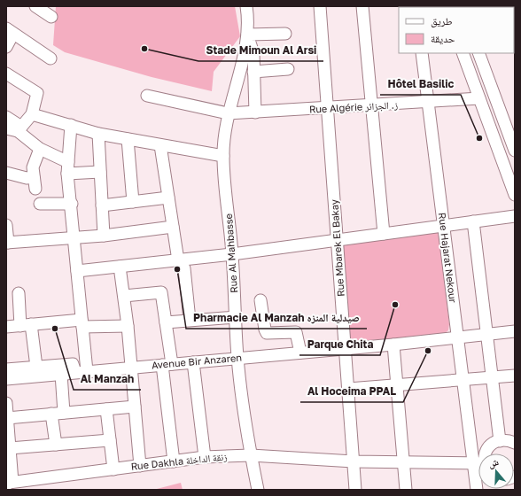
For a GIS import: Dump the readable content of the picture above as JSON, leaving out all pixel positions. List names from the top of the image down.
{
  "streets": {
    "street": [
      "Rue Algérie ز. الجزائر",
      "Rue Mbarek El Bakay",
      "Rue Al Mahbasse",
      "Rue Hajarat Nekour",
      "Avenue Bir Anzaren",
      "Rue Dakhla زنقة الداخلة"
    ]
  },
  "crossings": [
    ["Rue Algérie ز. الجزائر", "Rue Mbarek El Bakay"],
    ["Rue Algérie ز. الجزائر", "Rue Al Mahbasse"],
    ["Rue Algérie ز. الجزائر", "Rue Hajarat Nekour"],
    ["Rue Mbarek El Bakay", "Avenue Bir Anzaren"],
    ["Rue Mbarek El Bakay", "Rue Dakhla زنقة الداخلة"],
    ["Rue Al Mahbasse", "Avenue Bir Anzaren"],
    ["Rue Al Mahbasse", "Rue Dakhla زنقة الداخلة"],
    ["Rue Hajarat Nekour", "Avenue Bir Anzaren"],
    ["Rue Hajarat Nekour", "Rue Dakhla زنقة الداخلة"]
  ],
  "places": [
    "Stade Mimoun Al Arsi",
    "Hôtel Basilic",
    "Pharmacie Al Manzah صيدلية المنزه",
    "Parque Chita",
    "Al Manzah",
    "Al Hoceima PPAL"
  ],
  "legend": ["طريق", "حديقة"],
  "north": "top"
}
